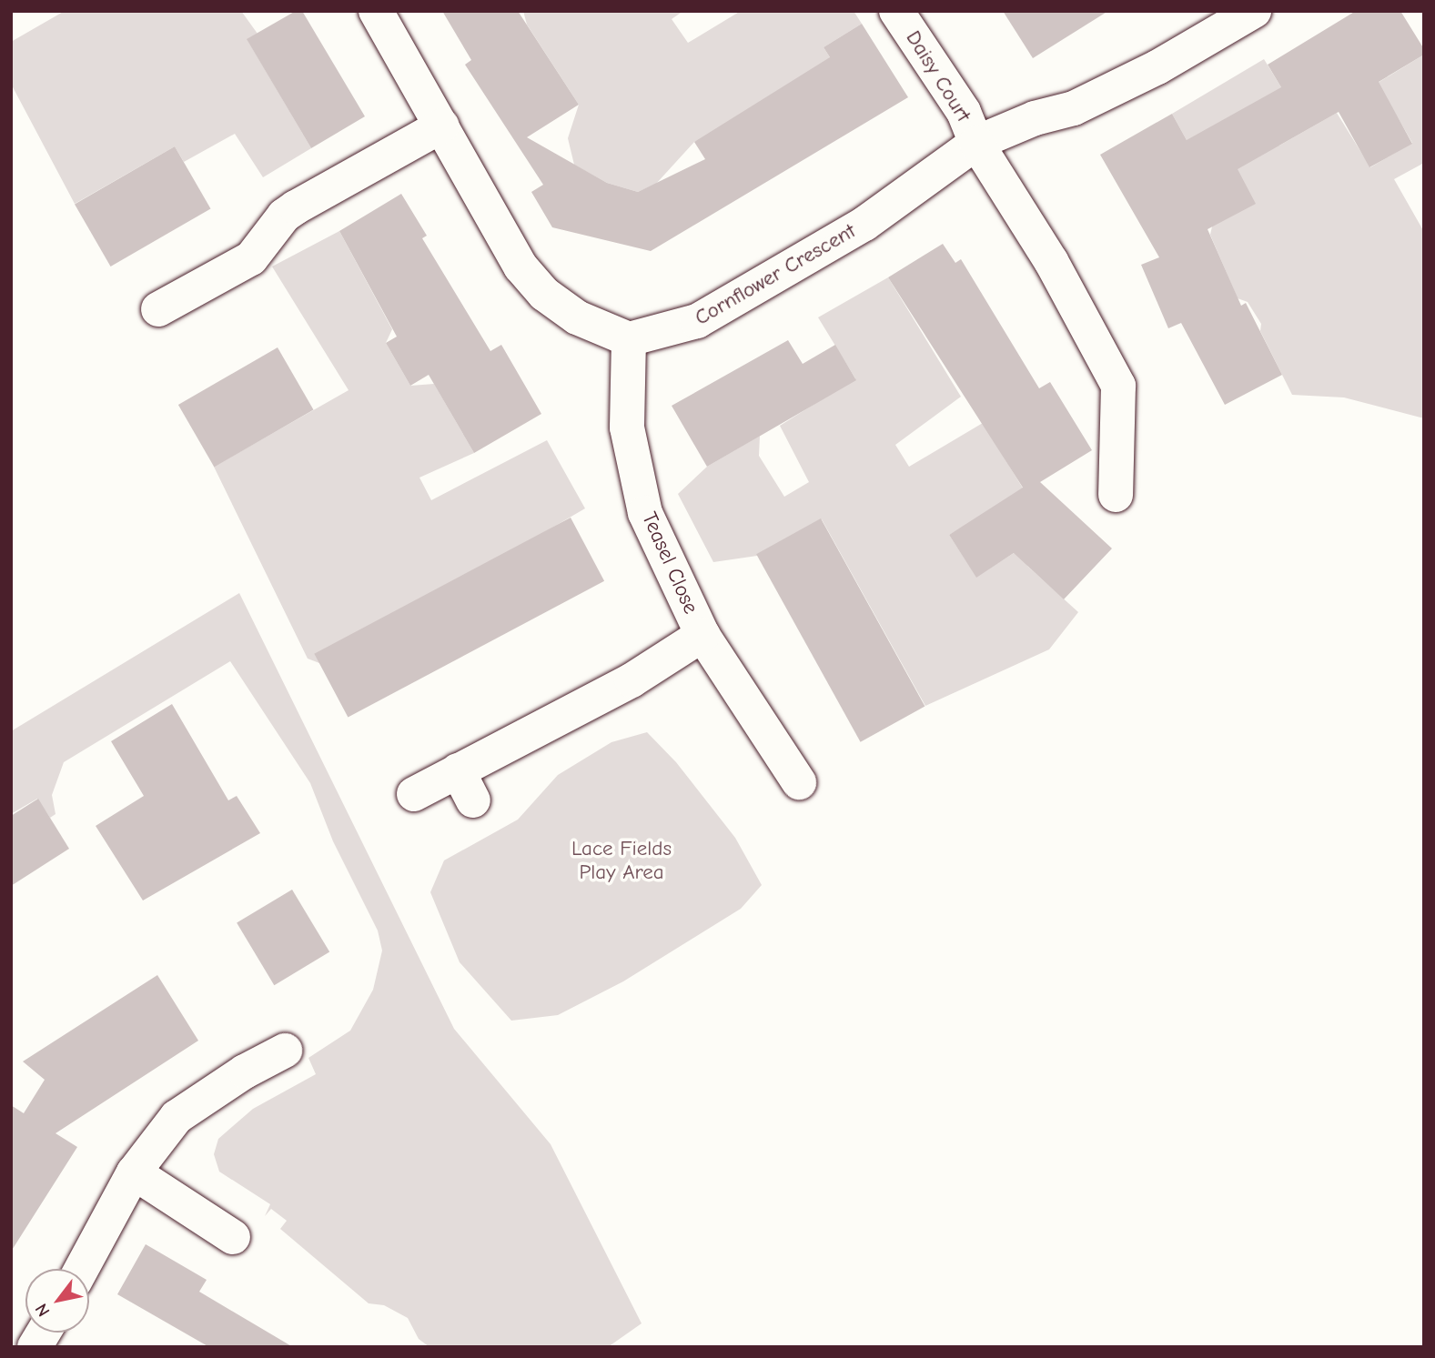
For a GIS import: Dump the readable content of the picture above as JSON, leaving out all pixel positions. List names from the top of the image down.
{
  "streets": {
    "street": ["Daisy Court", "Cornflower Crescent", "Teasel Close"]
  },
  "crossings": [
    ["Daisy Court", "Cornflower Crescent"],
    ["Cornflower Crescent", "Teasel Close"]
  ],
  "parks": ["Lace Fields Play Area"],
  "north": "bottom left"
}
